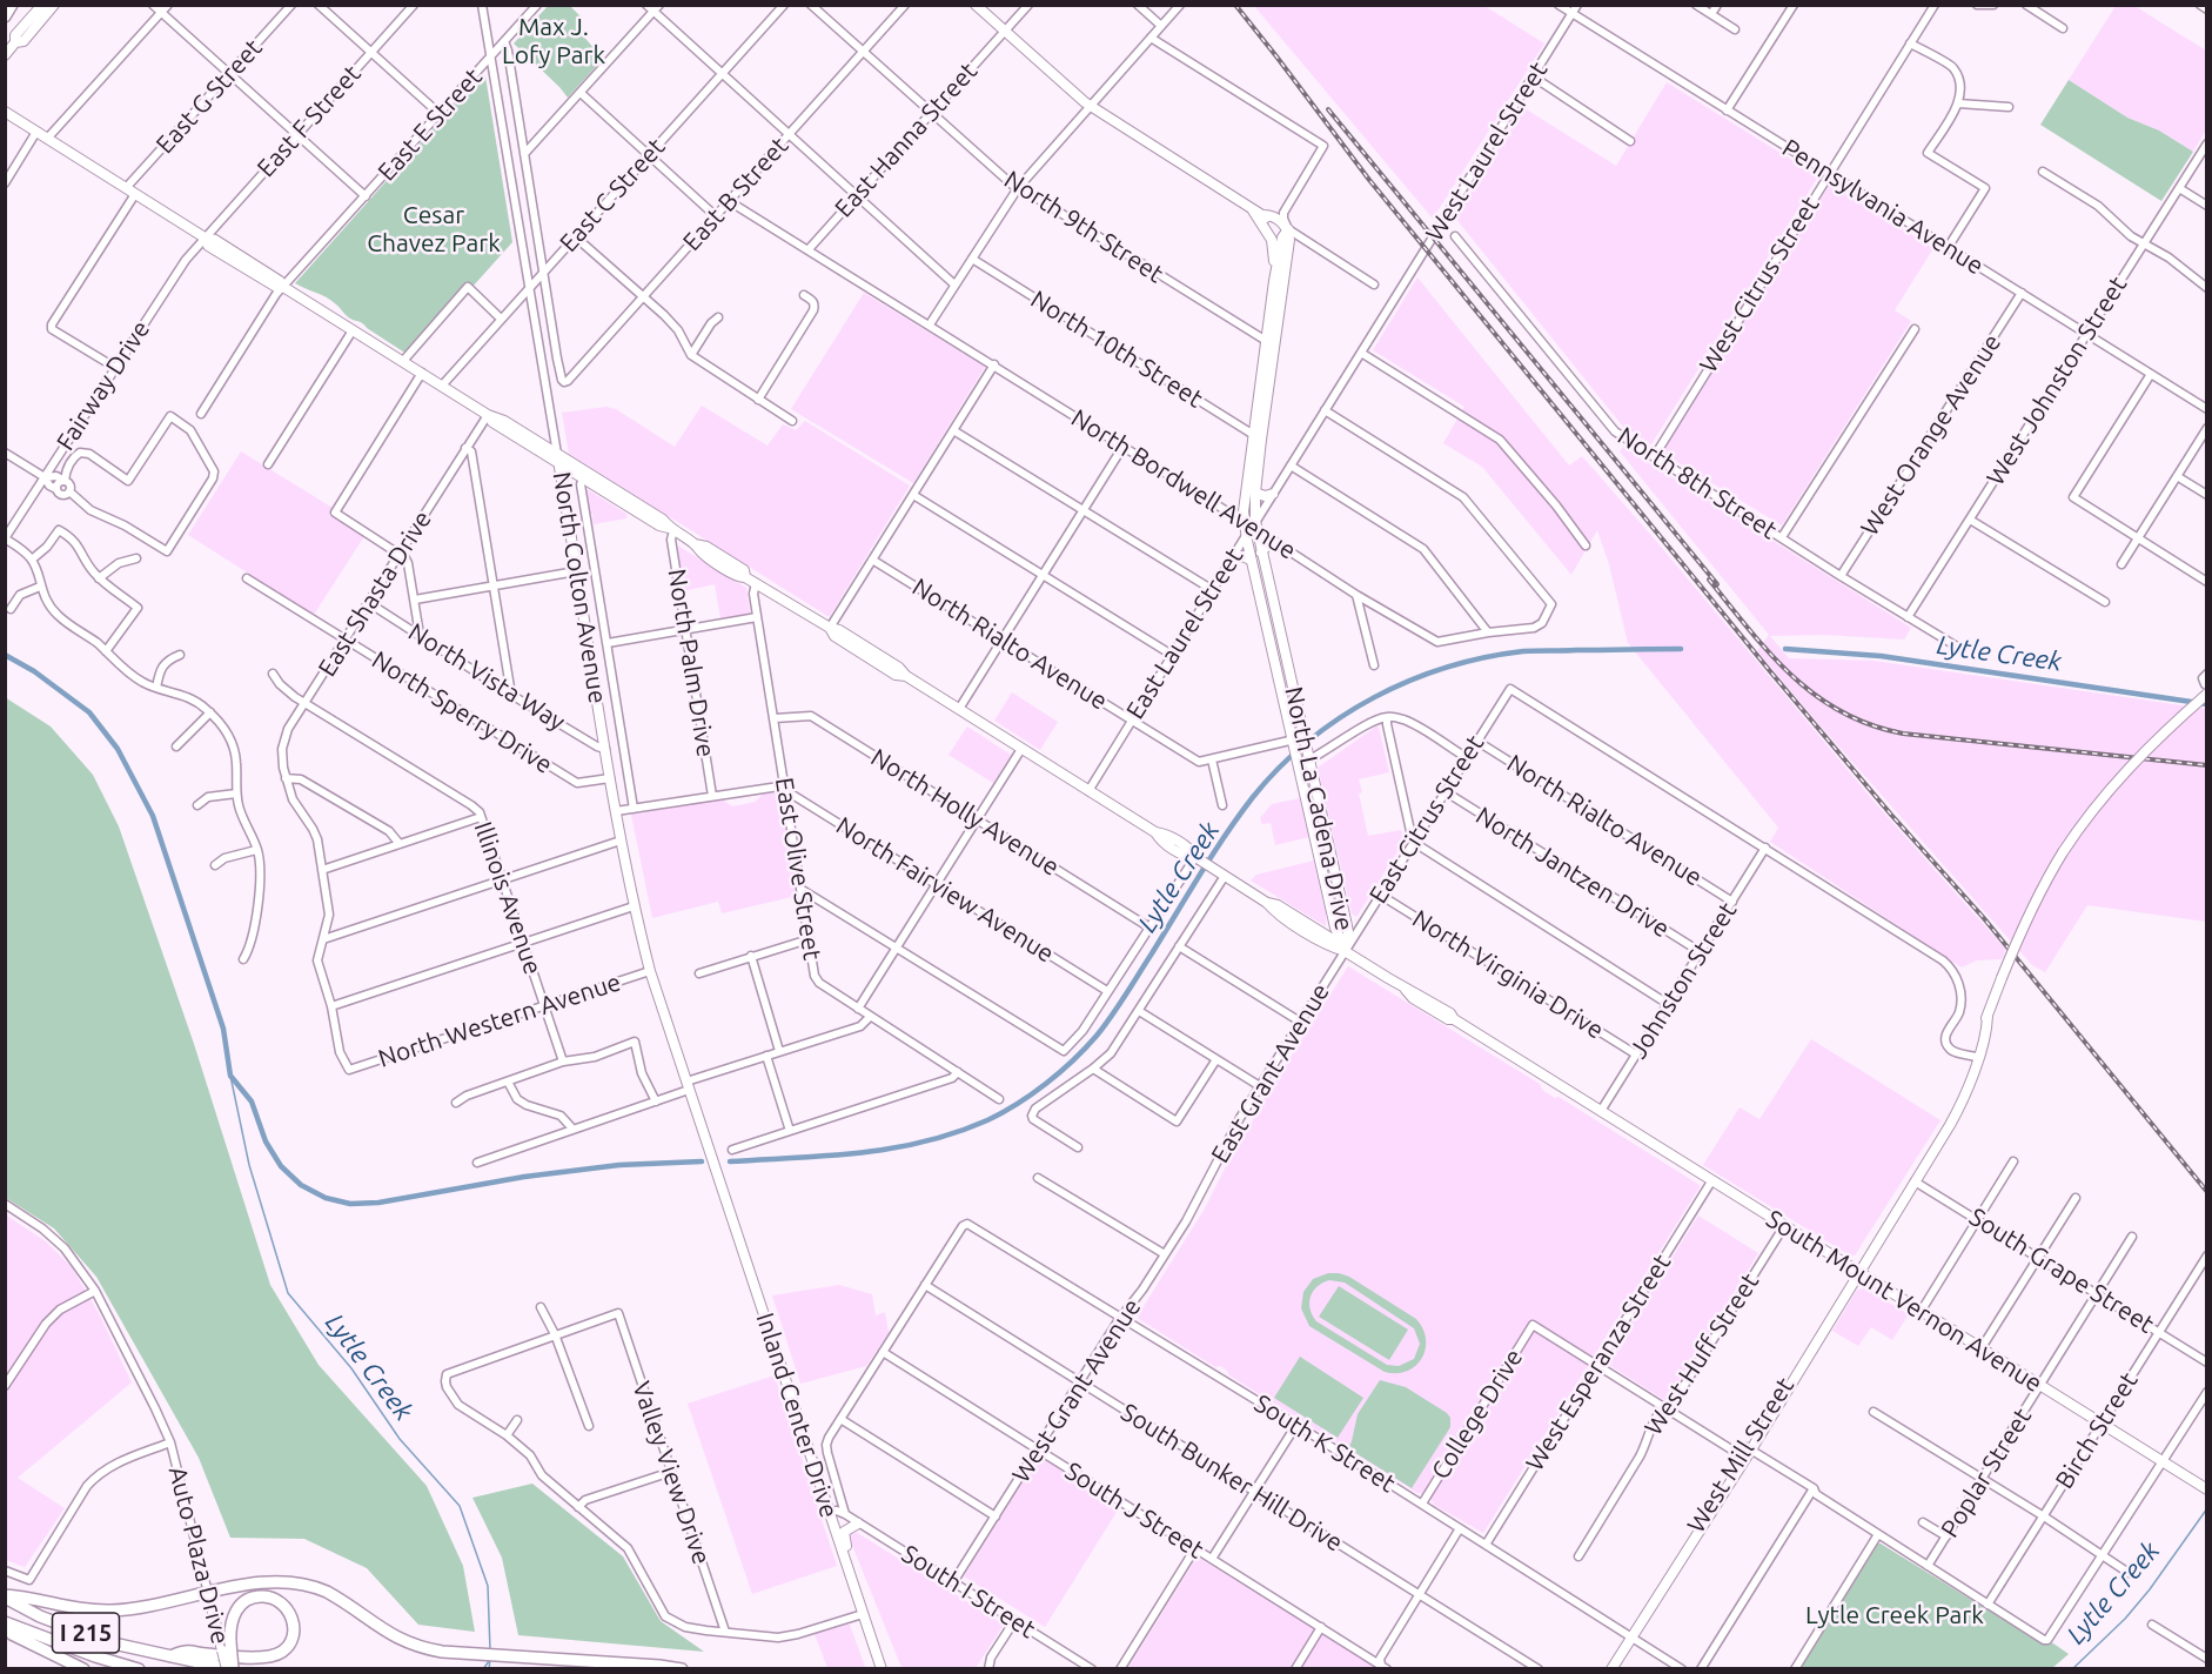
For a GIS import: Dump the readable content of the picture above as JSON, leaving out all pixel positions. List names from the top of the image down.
{
  "streets": {
    "highway": ["I 215"],
    "main road": [
      "North Colton Avenue",
      "North La Cadena Drive",
      "South Mount Vernon Avenue",
      "Inland Center Drive",
      "West Mill Street",
      "Auto Plaza Drive"
    ],
    "street": [
      "East G Street",
      "East F Street",
      "East E Street",
      "East Hanna Street",
      "West Laurel Street",
      "East B Street",
      "East C Street",
      "Pennsylvania Avenue",
      "North 9th Street",
      "West Citrus Street",
      "North 10th Street",
      "West Johnston Street",
      "Fairway Drive",
      "West Orange Avenue",
      "North 8th Street",
      "North Bordwell Avenue",
      "East Shasta Drive",
      "East Laurel Street",
      "North Rialto Avenue",
      "North Palm Drive",
      "North Vista Way",
      "North Sperry Drive",
      "North Holly Avenue",
      "East Citrus Street",
      "East Olive Street",
      "North Jantzen Drive",
      "North Fairview Avenue",
      "Illinois Avenue",
      "North Virginia Drive",
      "Johnston Street",
      "North Western Avenue",
      "East Grant Avenue",
      "South Grape Street",
      "West Huff Street",
      "West Esperanza Street",
      "West Grant Avenue",
      "College Drive",
      "Birch Street",
      "South K Street",
      "Valley View Drive",
      "Poplar Street",
      "South Bunker Hill Drive",
      "South J Street",
      "South I Street"
    ]
  },
  "crossings": [
    ["East F Street", "Fairway Drive"],
    ["East E Street", "North Colton Avenue"],
    ["East Hanna Street", "North 9th Street"],
    ["East Hanna Street", "North Bordwell Avenue"],
    ["West Laurel Street", "Pennsylvania Avenue"],
    ["West Laurel Street", "East Laurel Street"],
    ["East B Street", "East C Street"],
    ["East B Street", "North 9th Street"],
    ["East B Street", "North Bordwell Avenue"],
    ["East C Street", "North Colton Avenue"],
    ["Pennsylvania Avenue", "West Citrus Street"],
    ["Pennsylvania Avenue", "West Johnston Street"],
    ["Pennsylvania Avenue", "West Orange Avenue"],
    ["North 9th Street", "North La Cadena Drive"],
    ["West Citrus Street", "North 8th Street"],
    ["North 10th Street", "North La Cadena Drive"],
    ["West Johnston Street", "North 8th Street"],
    ["West Orange Avenue", "North 8th Street"],
    ["North Bordwell Avenue", "East Laurel Street"],
    ["North Bordwell Avenue", "North La Cadena Drive"],
    ["North Colton Avenue", "North Vista Way"],
    ["North Colton Avenue", "North Sperry Drive"],
    ["North Colton Avenue", "North Western Avenue"],
    ["North Colton Avenue", "Inland Center Drive"],
    ["East Shasta Drive", "North Vista Way"],
    ["East Shasta Drive", "North Sperry Drive"],
    ["East Shasta Drive", "Illinois Avenue"],
    ["East Laurel Street", "North Rialto Avenue"],
    ["East Laurel Street", "North La Cadena Drive"],
    ["East Laurel Street", "South Mount Vernon Avenue"],
    ["North Rialto Avenue", "North La Cadena Drive"],
    ["North Rialto Avenue", "East Citrus Street"],
    ["North Rialto Avenue", "Johnston Street"],
    ["North Palm Drive", "South Mount Vernon Avenue"],
    ["North La Cadena Drive", "East Citrus Street"],
    ["North La Cadena Drive", "East Grant Avenue"],
    ["North La Cadena Drive", "South Mount Vernon Avenue"],
    ["North Holly Avenue", "East Olive Street"],
    ["East Citrus Street", "North Jantzen Drive"],
    ["East Citrus Street", "North Virginia Drive"],
    ["East Citrus Street", "Johnston Street"],
    ["East Citrus Street", "East Grant Avenue"],
    ["East Citrus Street", "South Mount Vernon Avenue"],
    ["East Olive Street", "North Fairview Avenue"],
    ["East Olive Street", "South Mount Vernon Avenue"],
    ["North Jantzen Drive", "Johnston Street"],
    ["Illinois Avenue", "North Western Avenue"],
    ["North Virginia Drive", "Johnston Street"],
    ["Johnston Street", "South Mount Vernon Avenue"],
    ["East Grant Avenue", "South Mount Vernon Avenue"],
    ["East Grant Avenue", "West Grant Avenue"],
    ["South Grape Street", "Birch Street"],
    ["South Grape Street", "West Mill Street"],
    ["South Grape Street", "Poplar Street"],
    ["South Mount Vernon Avenue", "West Huff Street"],
    ["South Mount Vernon Avenue", "West Esperanza Street"],
    ["South Mount Vernon Avenue", "Birch Street"],
    ["South Mount Vernon Avenue", "West Mill Street"],
    ["South Mount Vernon Avenue", "Poplar Street"],
    ["West Esperanza Street", "College Drive"],
    ["West Esperanza Street", "South K Street"],
    ["West Grant Avenue", "South K Street"],
    ["West Grant Avenue", "South Bunker Hill Drive"],
    ["West Grant Avenue", "South J Street"],
    ["West Grant Avenue", "South I Street"],
    ["College Drive", "South K Street"],
    ["Inland Center Drive", "South I Street"],
    ["South K Street", "West Mill Street"],
    ["South K Street", "South Bunker Hill Drive"]
  ],
  "water": ["Lytle Creek"],
  "parks": ["Max J. Lofy Park", "Cesar Chavez Park", "Lytle Creek Park"]
}
